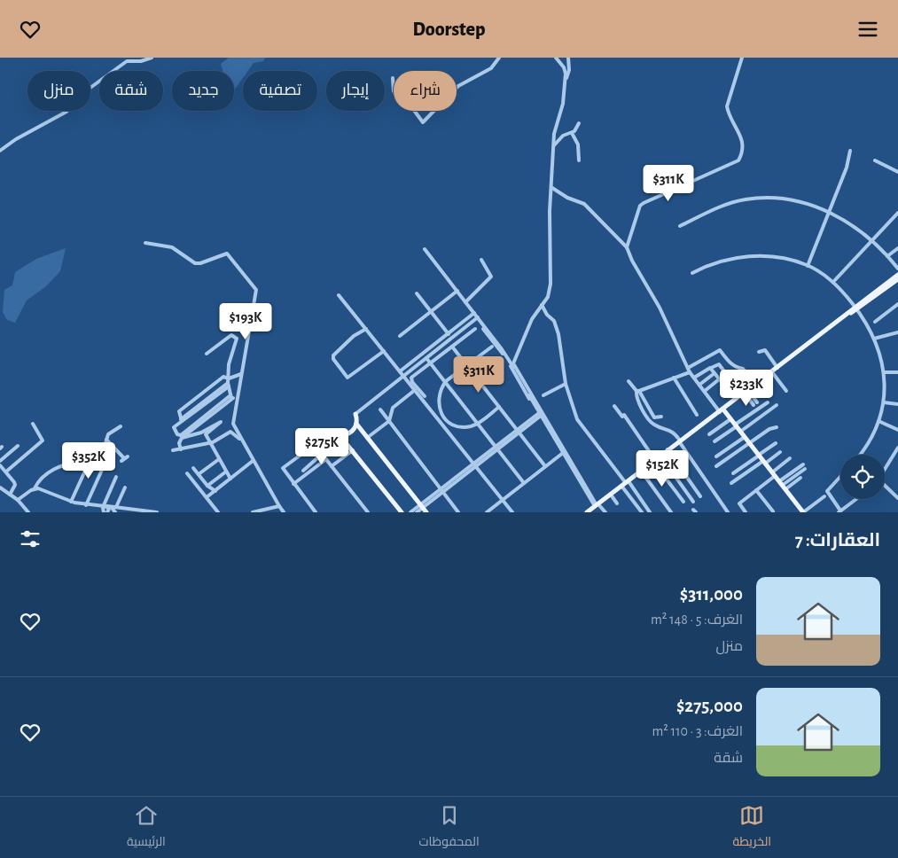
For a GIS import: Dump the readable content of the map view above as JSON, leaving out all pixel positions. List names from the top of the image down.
{
  "page": {
    "header": "Doorstep",
    "chip": [
      "شراء",
      "إيجار",
      "تصفية",
      "جديد",
      "شقة",
      "منزل"
    ],
    "price": [
      "$311K",
      "$193K",
      "$311K",
      "$233K",
      "$275K",
      "$352K",
      "$152K"
    ],
    "heading": "العقارات: 7",
    "list": [
      {
        "name": "$311,000",
        "note": "الغرف: 5 · 148 m² · منزل"
      },
      {
        "name": "$275,000",
        "note": "الغرف: 3 · 110 m² · شقة"
      }
    ],
    "tabs": ["الخريطة", "المحفوظات", "الرئيسية"]
  }
}
